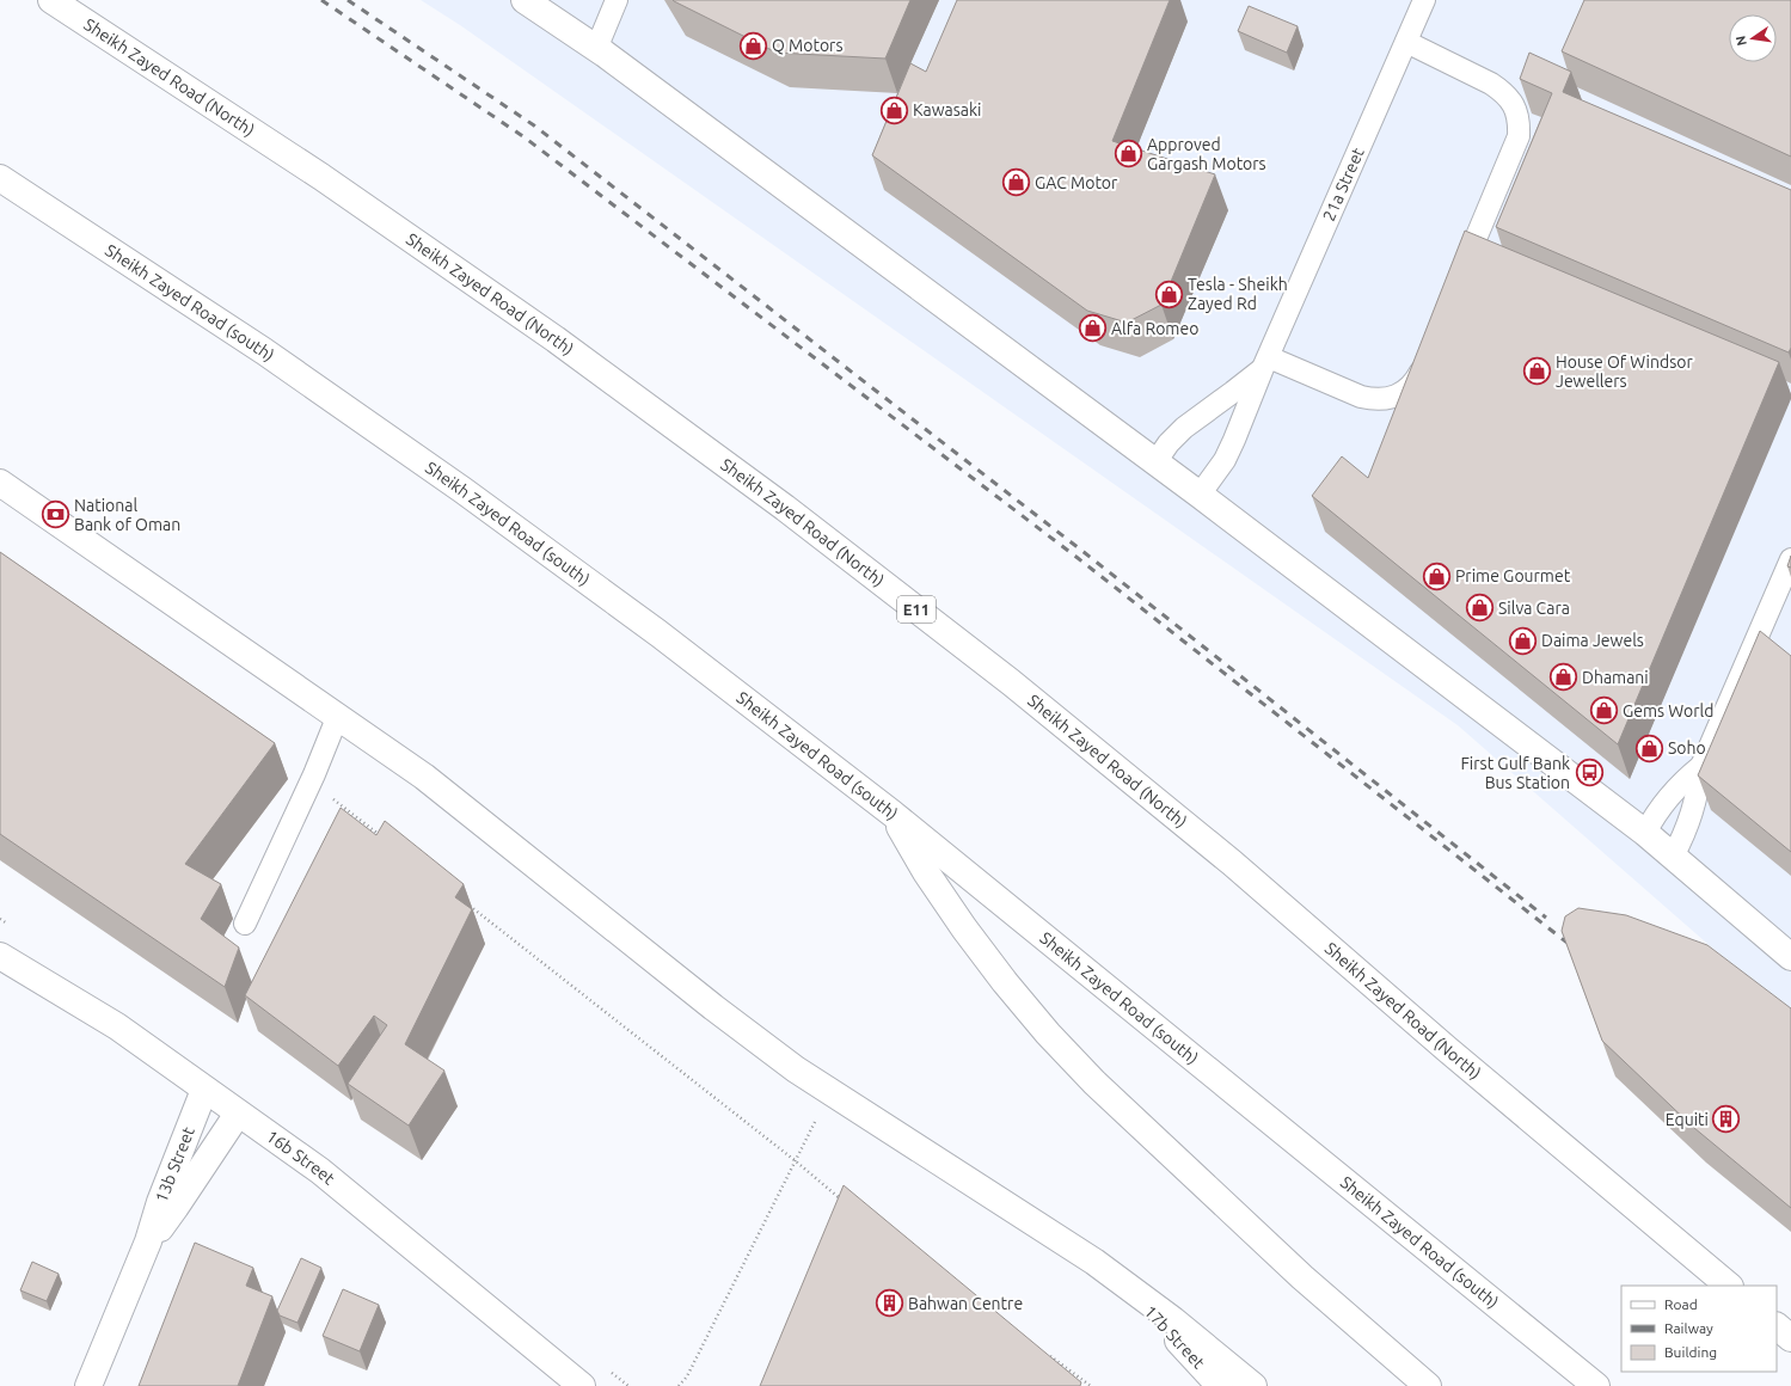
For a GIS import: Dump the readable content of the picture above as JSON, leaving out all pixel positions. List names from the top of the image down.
{
  "streets": {
    "main road": [
      "Sheikh Zayed Road (North)",
      "Sheikh Zayed Road (south)",
      "E11",
      "16b Street",
      "13b Street",
      "17b Street"
    ],
    "lane": ["21a Street"]
  },
  "crossings": [
    ["16b Street", "13b Street"]
  ],
  "places": {
    "shop": [
      "Q Motors",
      "Kawasaki",
      "Approved Gargash Motors",
      "GAC Motor",
      "Tesla - Sheikh Zayed Rd",
      "Alfa Romeo",
      "House Of Windsor Jewellers",
      "Prime Gourmet",
      "Silva Cara",
      "Daima Jewels",
      "Dhamani",
      "Gems World",
      "Soho"
    ],
    "bank": ["National Bank of Oman"],
    "bus stop": ["First Gulf Bank Bus Station"],
    "building": ["Equiti", "Bahwan Centre"]
  },
  "legend": ["Road", "Railway", "Building"],
  "north": "left"
}
